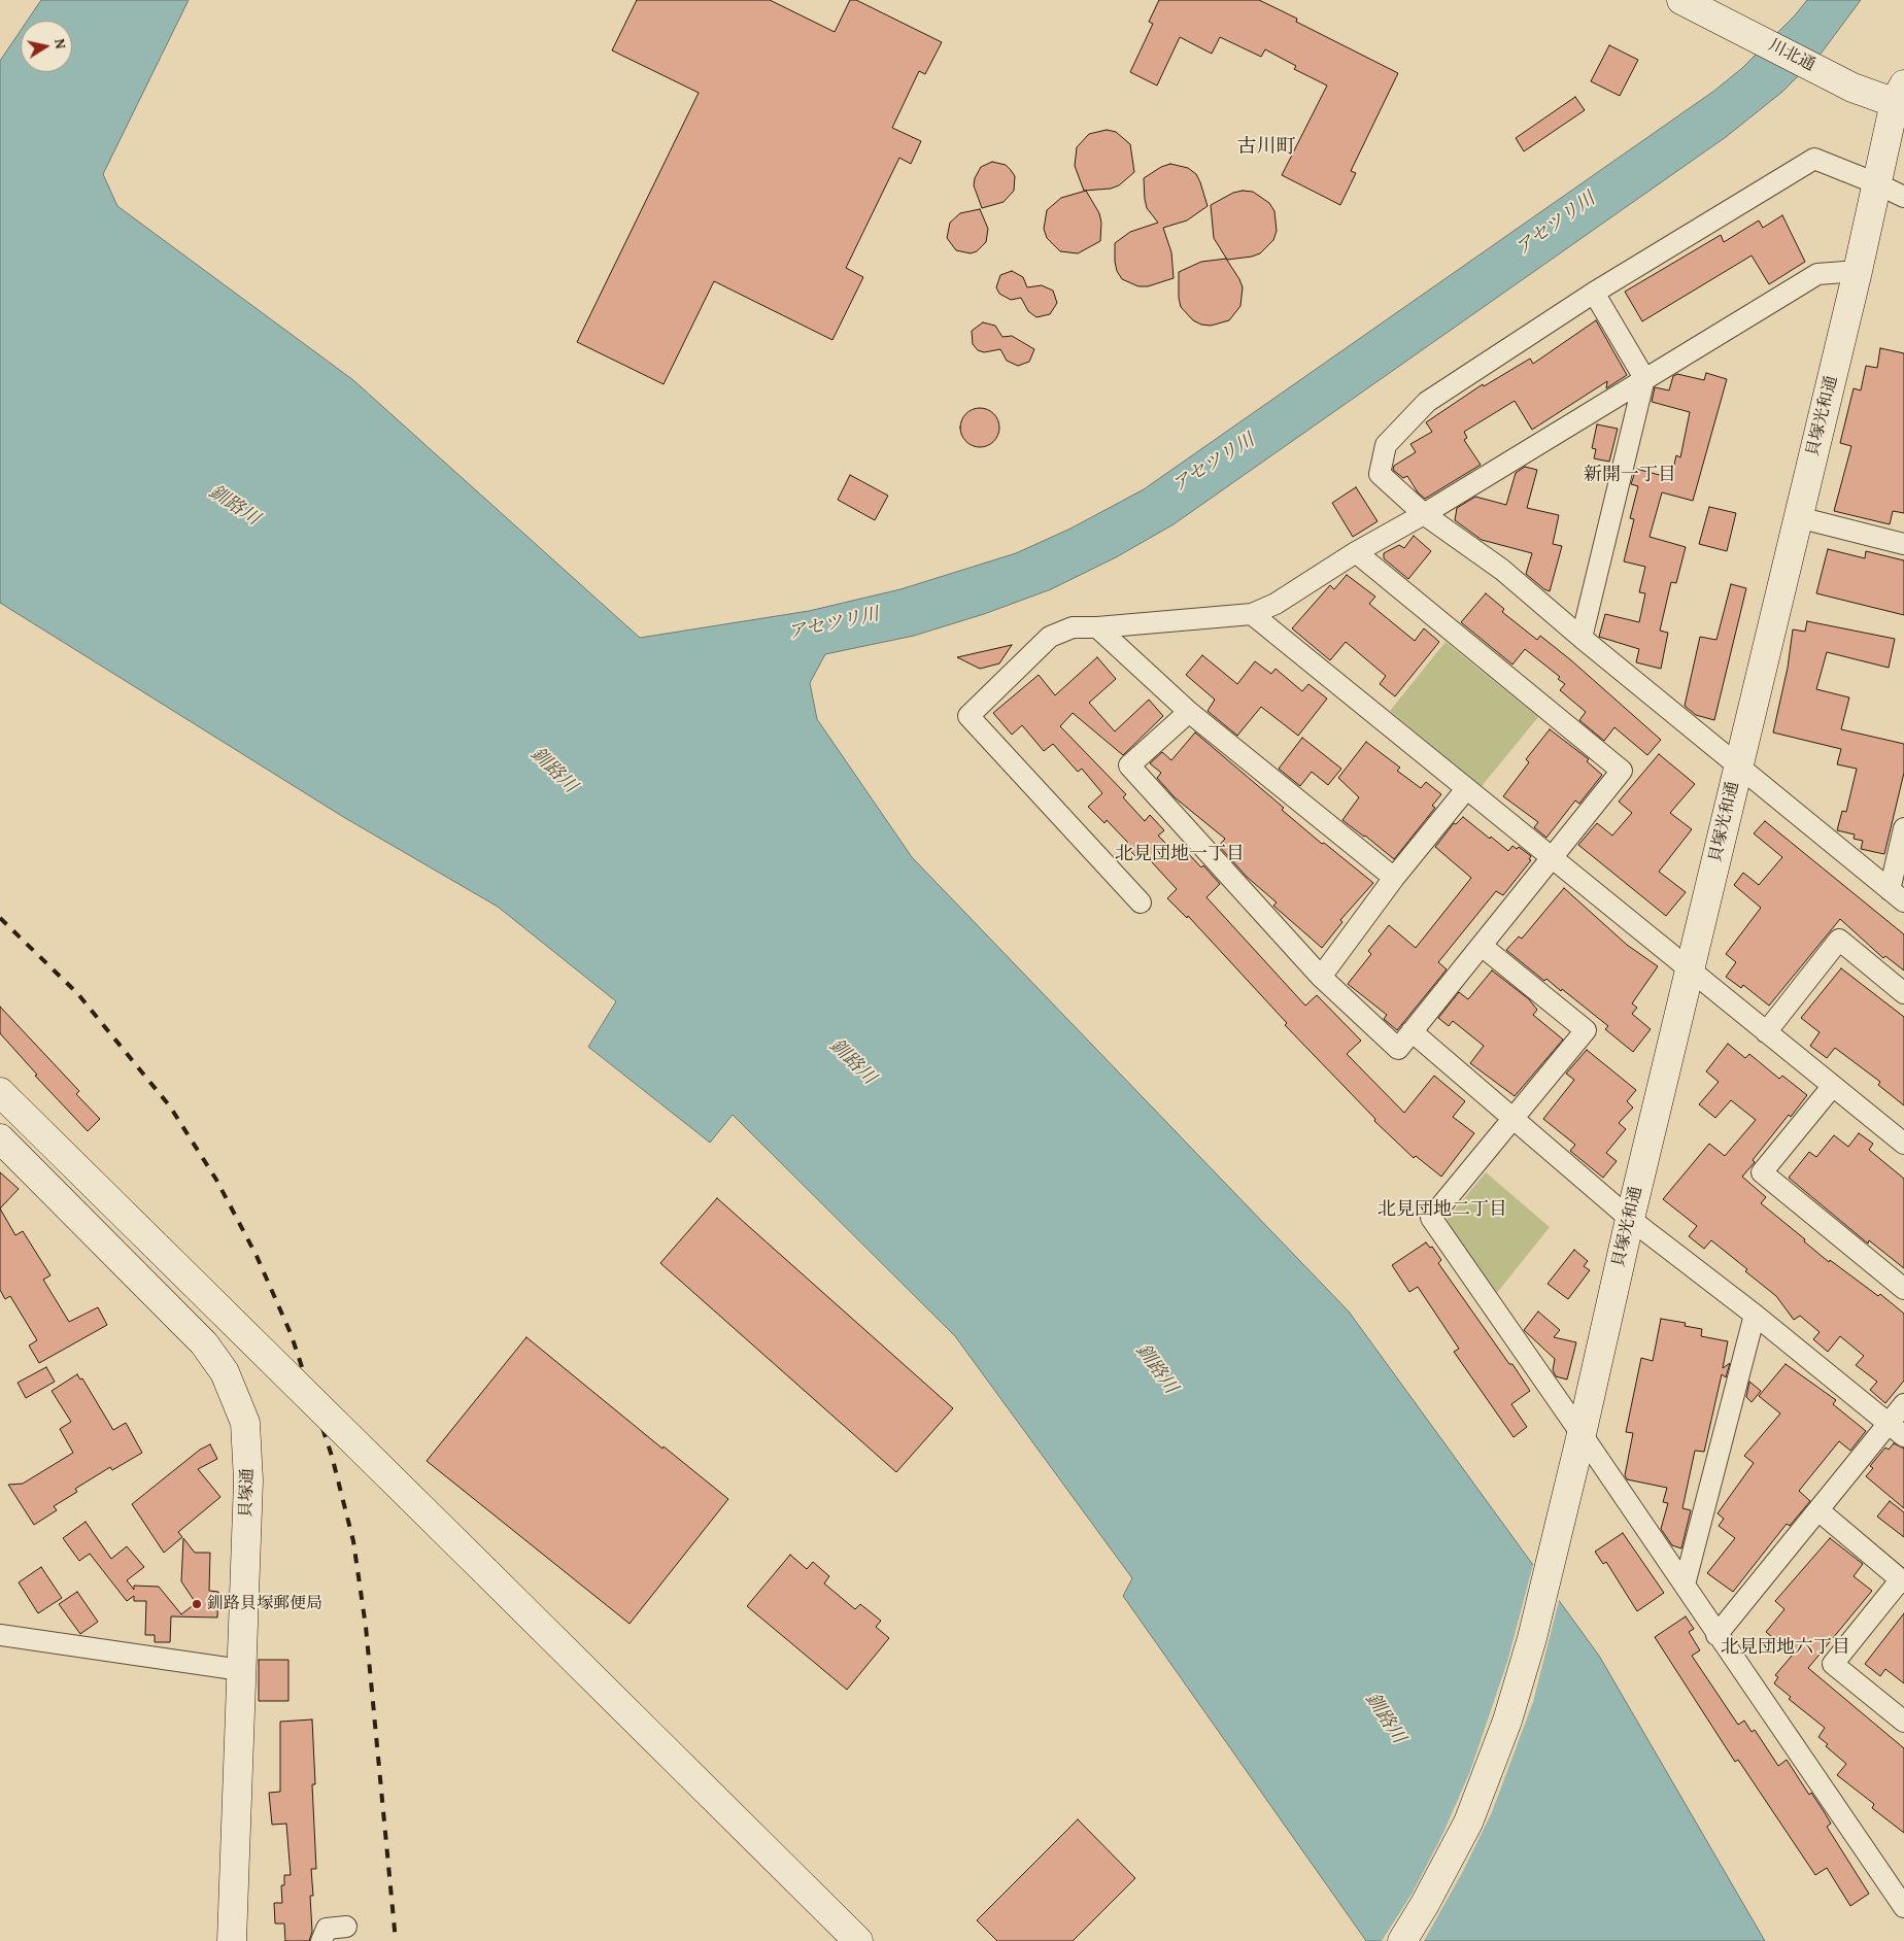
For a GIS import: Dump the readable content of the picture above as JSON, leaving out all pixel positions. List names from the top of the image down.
{
  "streets": {
    "street": ["川北通", "貝塚光和通", "貝塚通"]
  },
  "crossings": [
    ["川北通", "貝塚光和通"]
  ],
  "districts": [
    "古川町",
    "新開一丁目",
    "北見団地一丁目",
    "北見団地二丁目",
    "北見団地六丁目"
  ],
  "water": ["アセツリ川", "釧路川"],
  "places": ["釧路貝塚郵便局"],
  "north": "right"
}
